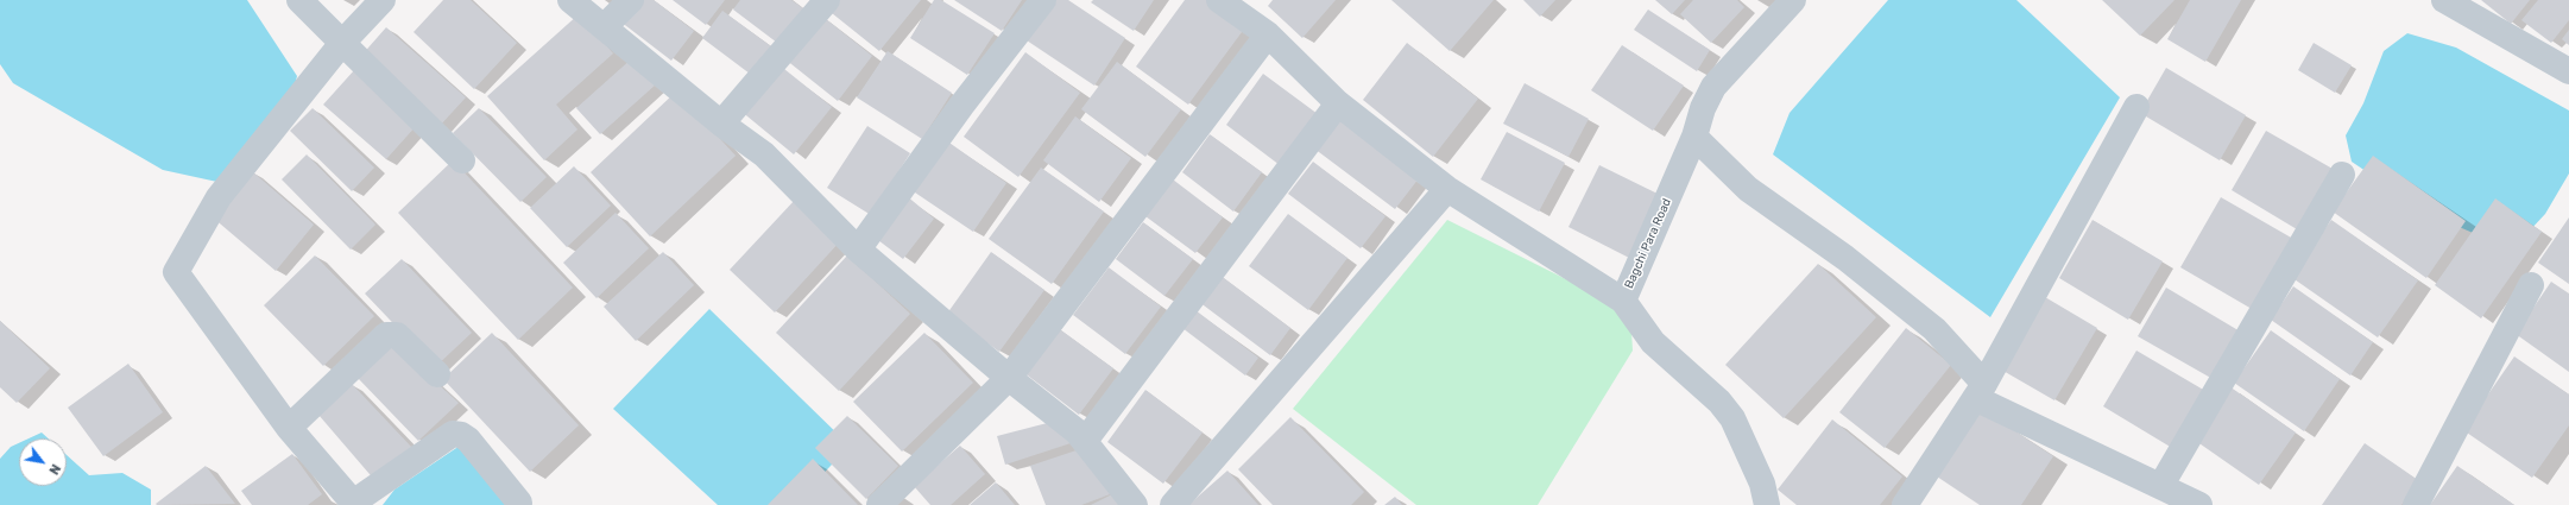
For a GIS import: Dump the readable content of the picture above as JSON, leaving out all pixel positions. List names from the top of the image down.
{
  "streets": {
    "street": ["Bagchi Para Road"]
  },
  "north": "bottom right"
}
